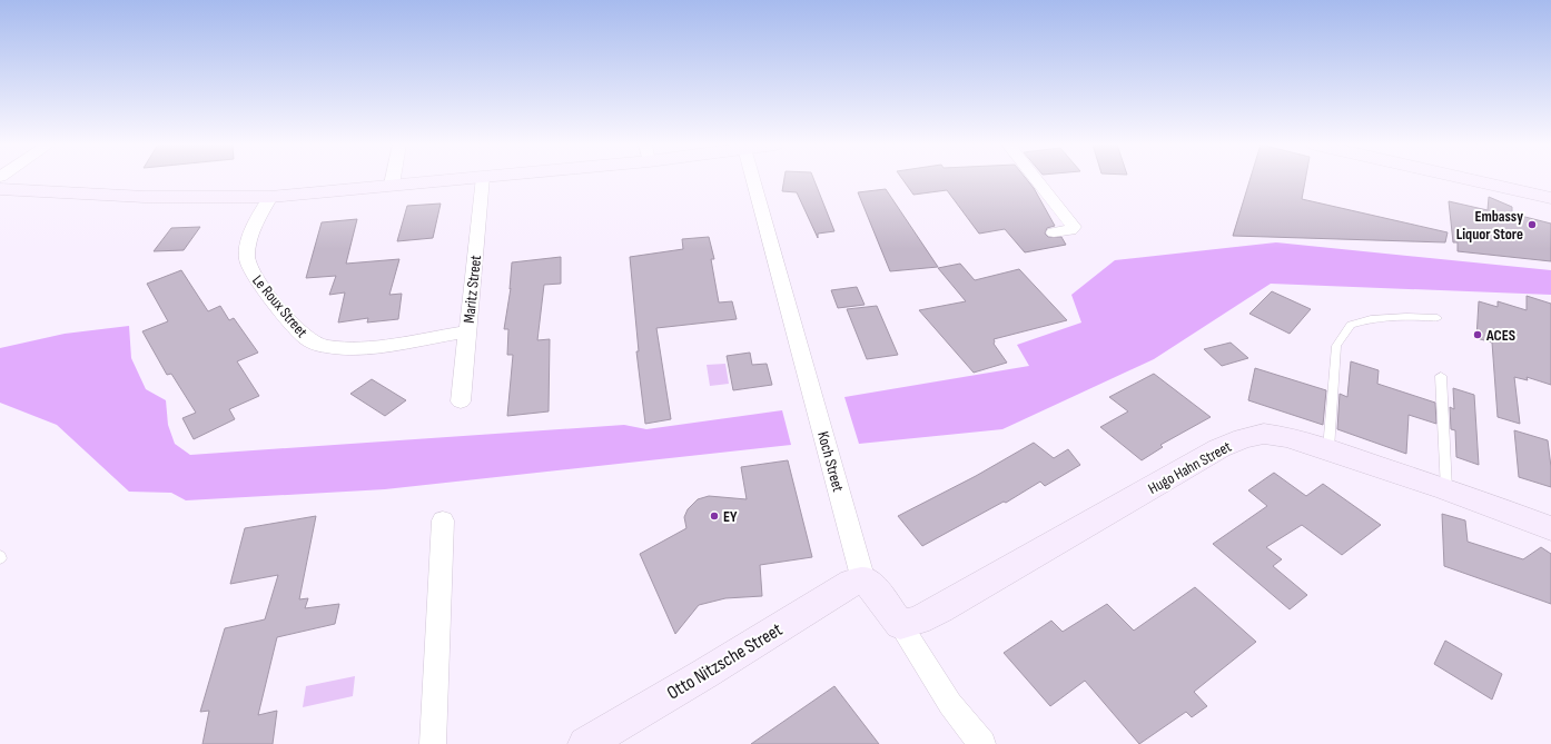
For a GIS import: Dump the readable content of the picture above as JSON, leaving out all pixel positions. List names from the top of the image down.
{
  "streets": {
    "street": [
      "Maritz Street",
      "Le Roux Street",
      "Koch Street",
      "Hugo Hahn Street",
      "Otto Nitzsche Street"
    ]
  },
  "crossings": [
    ["Maritz Street", "Le Roux Street"],
    ["Koch Street", "Hugo Hahn Street"],
    ["Koch Street", "Otto Nitzsche Street"]
  ],
  "places": ["Embassy Liquor Store", "ACES", "EY"]
}
